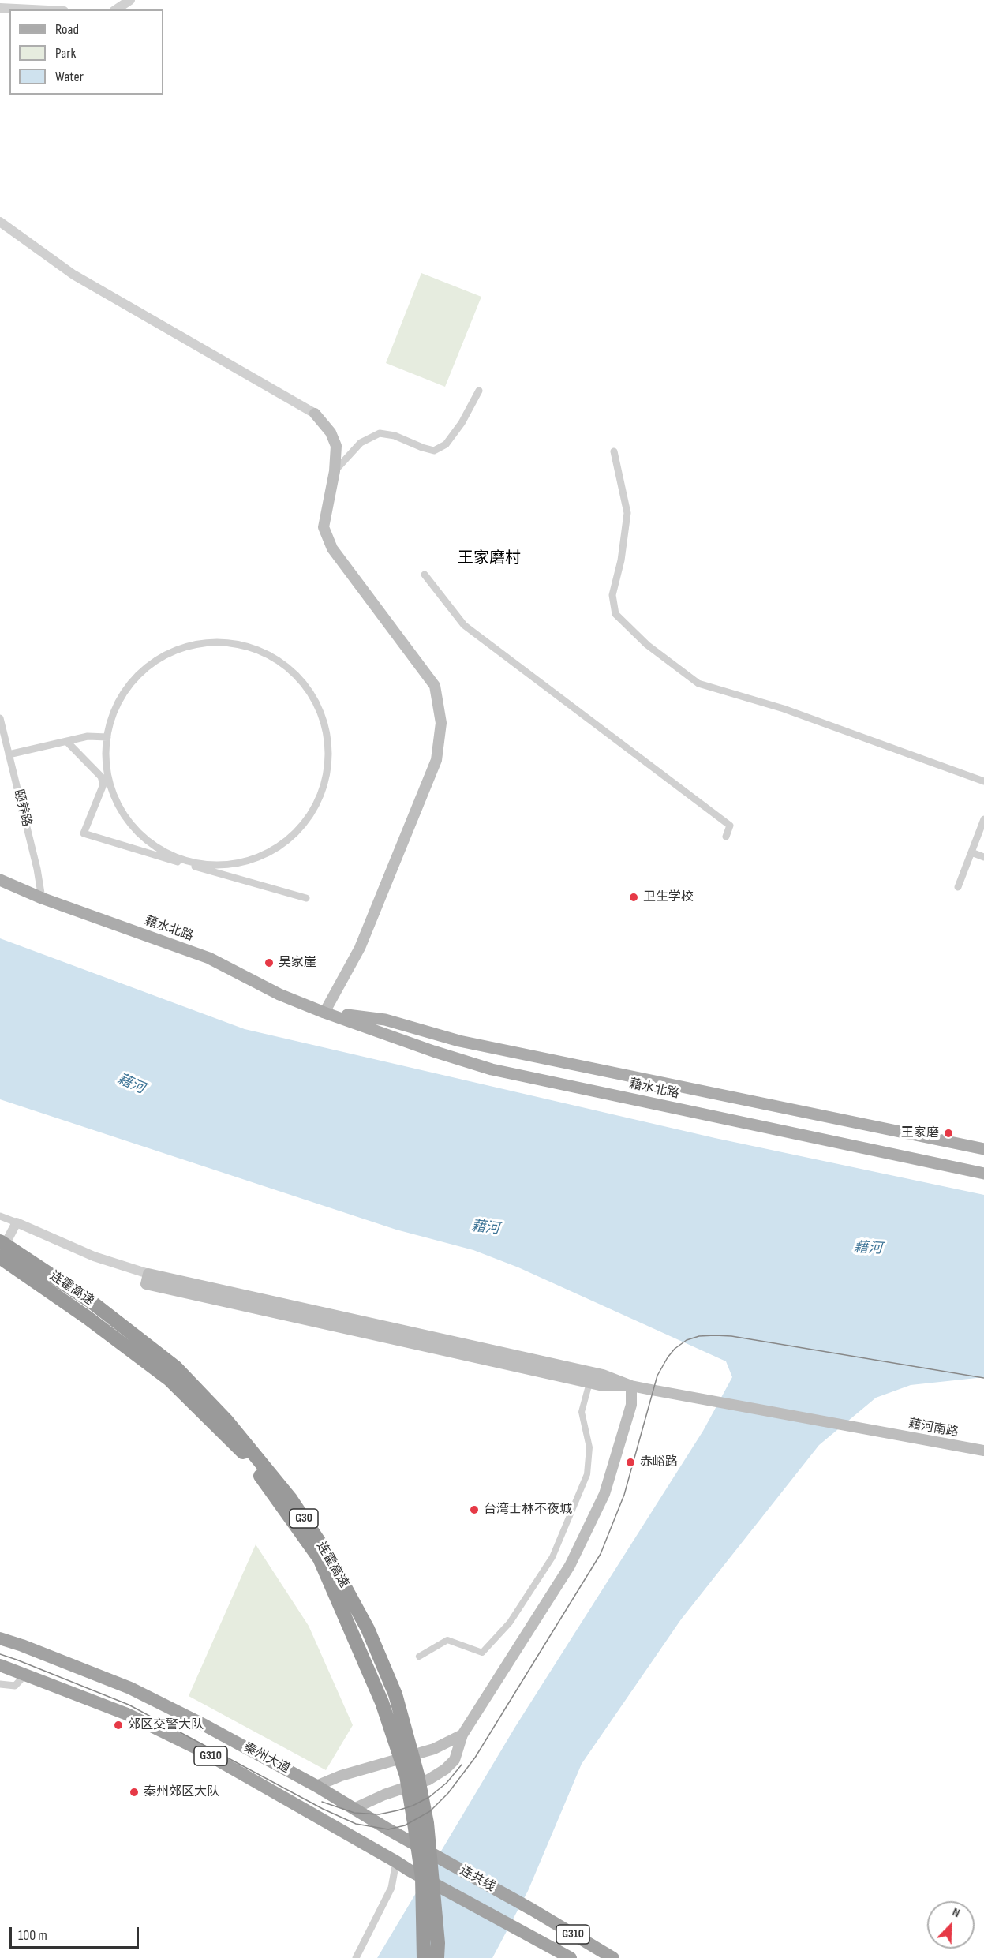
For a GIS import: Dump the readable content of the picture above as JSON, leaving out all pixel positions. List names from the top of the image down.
{
  "streets": {
    "highway": [
      "连霍高速",
      "G30",
      "G310",
      "秦州大道",
      "连共线"
    ],
    "main road": ["藉水北路", "藉河南路"],
    "street": ["颐养路"]
  },
  "crossings": [
    ["颐养路", "藉水北路"],
    ["秦州大道", "连共线"]
  ],
  "districts": ["王家磨村"],
  "water": ["藉河"],
  "places": [
    "卫生学校",
    "吴家崖",
    "王家磨",
    "赤峪路",
    "台湾士林不夜城",
    "郊区交警大队",
    "秦州郊区大队"
  ],
  "legend": ["Road", "Park", "Water"],
  "scale_bar": "100 m",
  "north": "top right"
}
